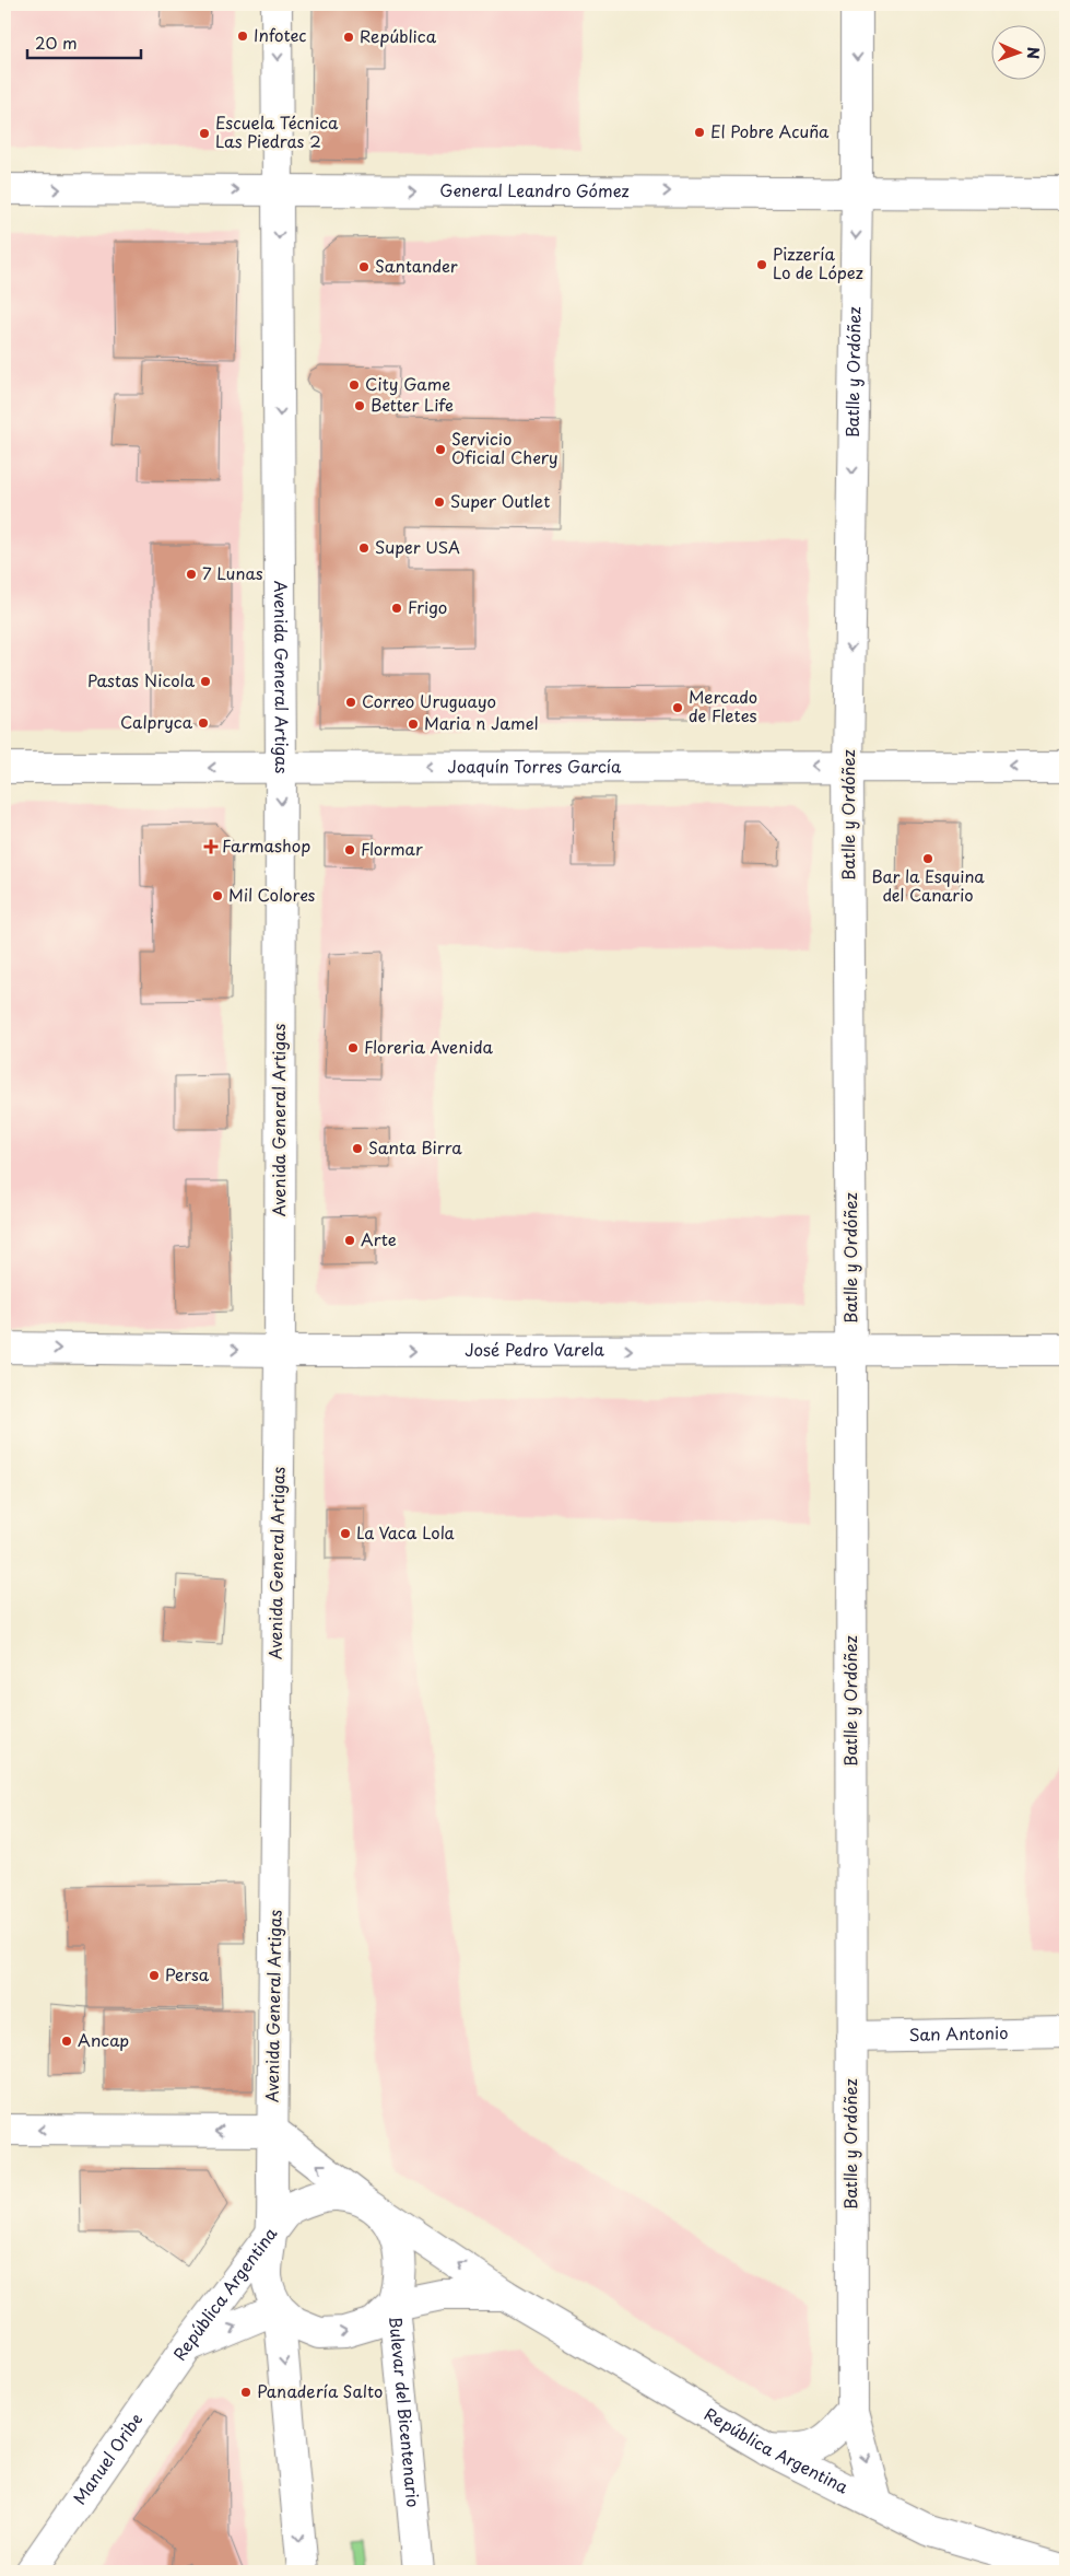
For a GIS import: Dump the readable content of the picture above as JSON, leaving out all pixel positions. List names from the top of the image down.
{
  "streets": {
    "street": [
      "General Leandro Gómez",
      "Batlle y Ordóñez",
      "Avenida General Artigas",
      "Joaquín Torres García",
      "José Pedro Varela",
      "San Antonio",
      "República Argentina",
      "Bulevar del Bicentenario",
      "Manuel Oribe"
    ]
  },
  "crossings": [
    ["General Leandro Gómez", "Batlle y Ordóñez"],
    ["General Leandro Gómez", "Avenida General Artigas"],
    ["Batlle y Ordóñez", "Joaquín Torres García"],
    ["Batlle y Ordóñez", "José Pedro Varela"],
    ["Batlle y Ordóñez", "San Antonio"],
    ["Batlle y Ordóñez", "República Argentina"],
    ["Avenida General Artigas", "Joaquín Torres García"],
    ["Avenida General Artigas", "José Pedro Varela"],
    ["Avenida General Artigas", "República Argentina"],
    ["Avenida General Artigas", "Bulevar del Bicentenario"],
    ["República Argentina", "Bulevar del Bicentenario"],
    ["República Argentina", "Manuel Oribe"]
  ],
  "one_way": [
    "General Leandro Gómez",
    "Avenida General Artigas",
    "Joaquín Torres García",
    "José Pedro Varela"
  ],
  "places": {
    "other": [
      "Infotec",
      "República",
      "El Pobre Acuña",
      "Escuela Técnica Las Piedras 2",
      "Pizzería Lo de López",
      "Santander",
      "City Game",
      "Better Life",
      "Servicio Oficial Chery",
      "Super Outlet",
      "Super USA",
      "7 Lunas",
      "Frigo",
      "Pastas Nicola",
      "Correo Uruguayo",
      "Mercado de Fletes",
      "Calpryca",
      "Maria n Jamel",
      "Flormar",
      "Bar la Esquina del Canario",
      "Mil Colores",
      "Floreria Avenida",
      "Santa Birra",
      "Arte",
      "La Vaca Lola",
      "Persa",
      "Ancap",
      "Panadería Salto"
    ],
    "health": ["Farmashop"]
  },
  "scale_bar": "20 m",
  "north": "right"
}
